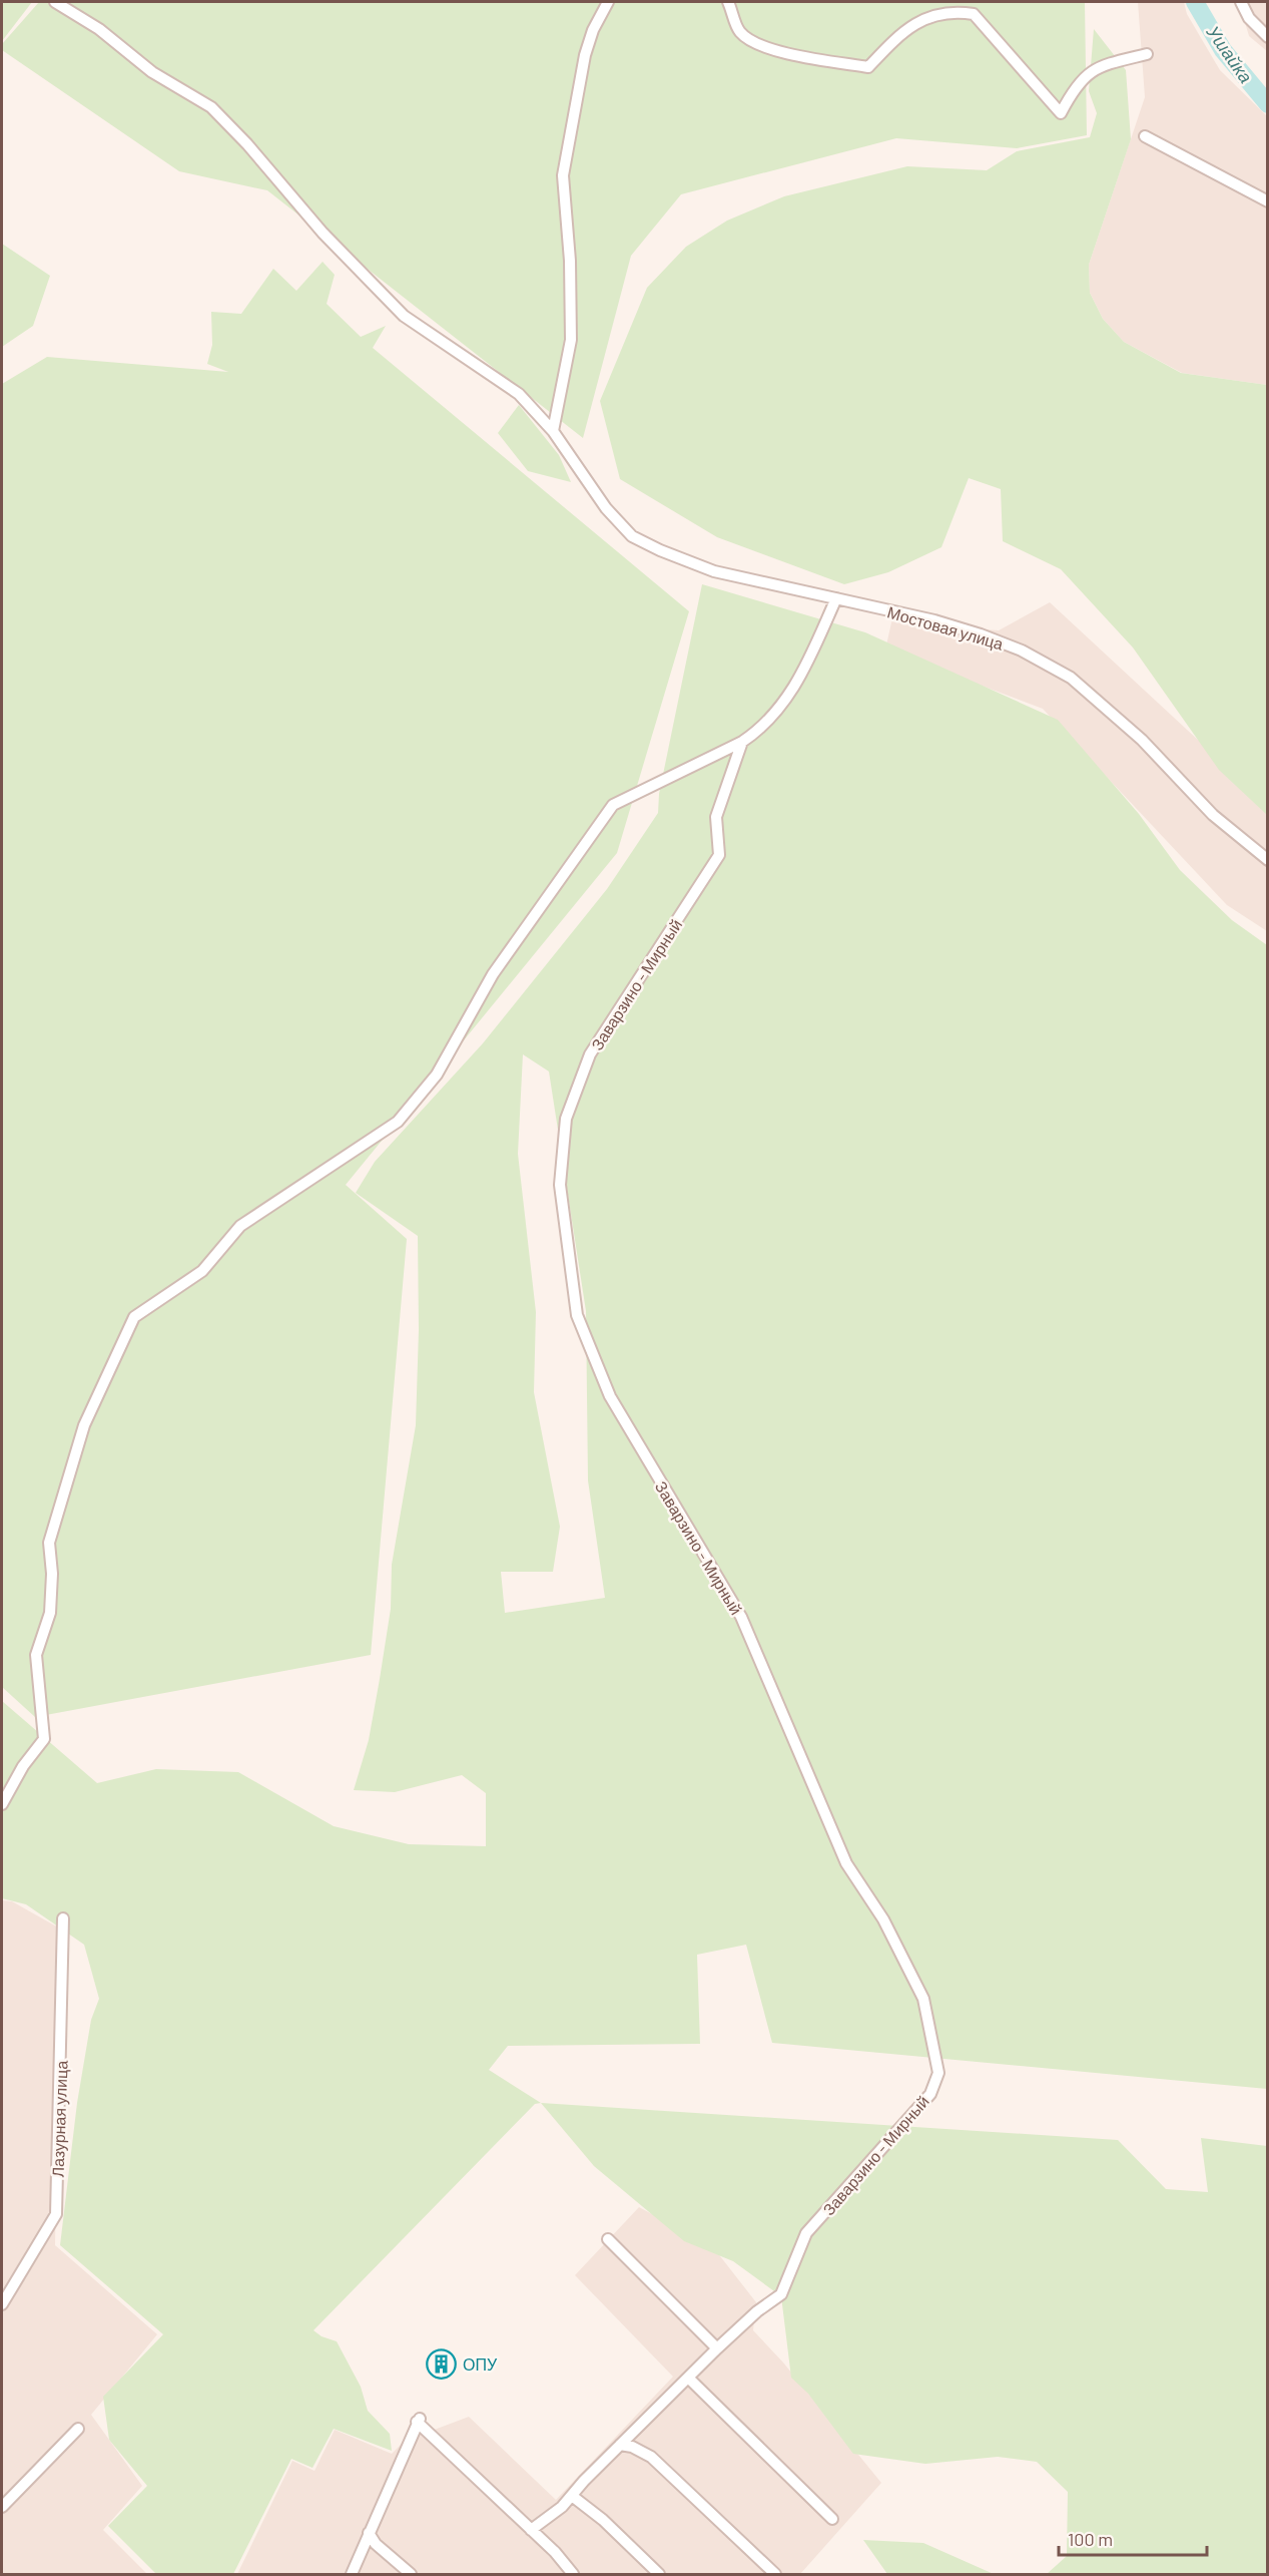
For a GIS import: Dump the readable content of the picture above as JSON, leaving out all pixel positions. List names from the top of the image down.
{
  "streets": {
    "street": ["Мостовая улица", "Заварзино - Мирный", "Лазурная улица"]
  },
  "water": ["Ушайка"],
  "places": {
    "building": ["ОПУ"]
  },
  "scale_bar": "100 m"
}
